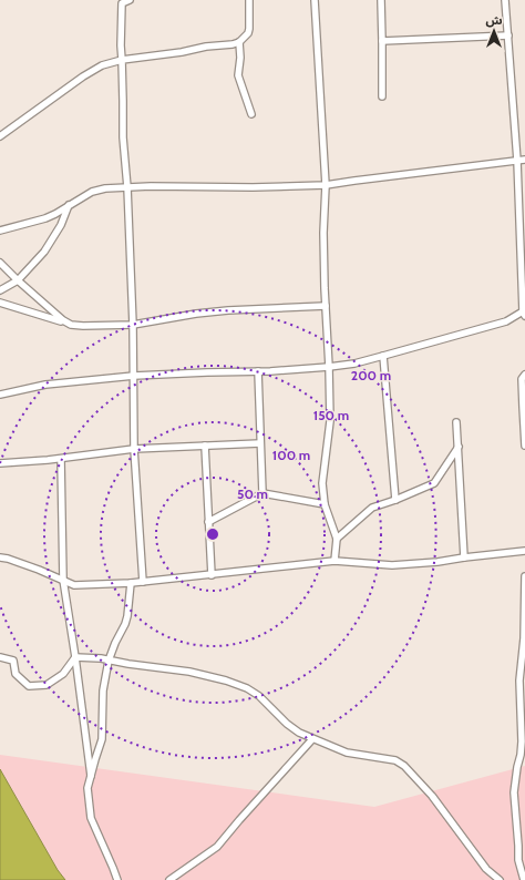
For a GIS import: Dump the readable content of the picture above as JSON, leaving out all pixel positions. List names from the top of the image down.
{
  "north": "top",
  "rings": [
    "200 m",
    "150 m",
    "100 m",
    "50 m"
  ]
}
